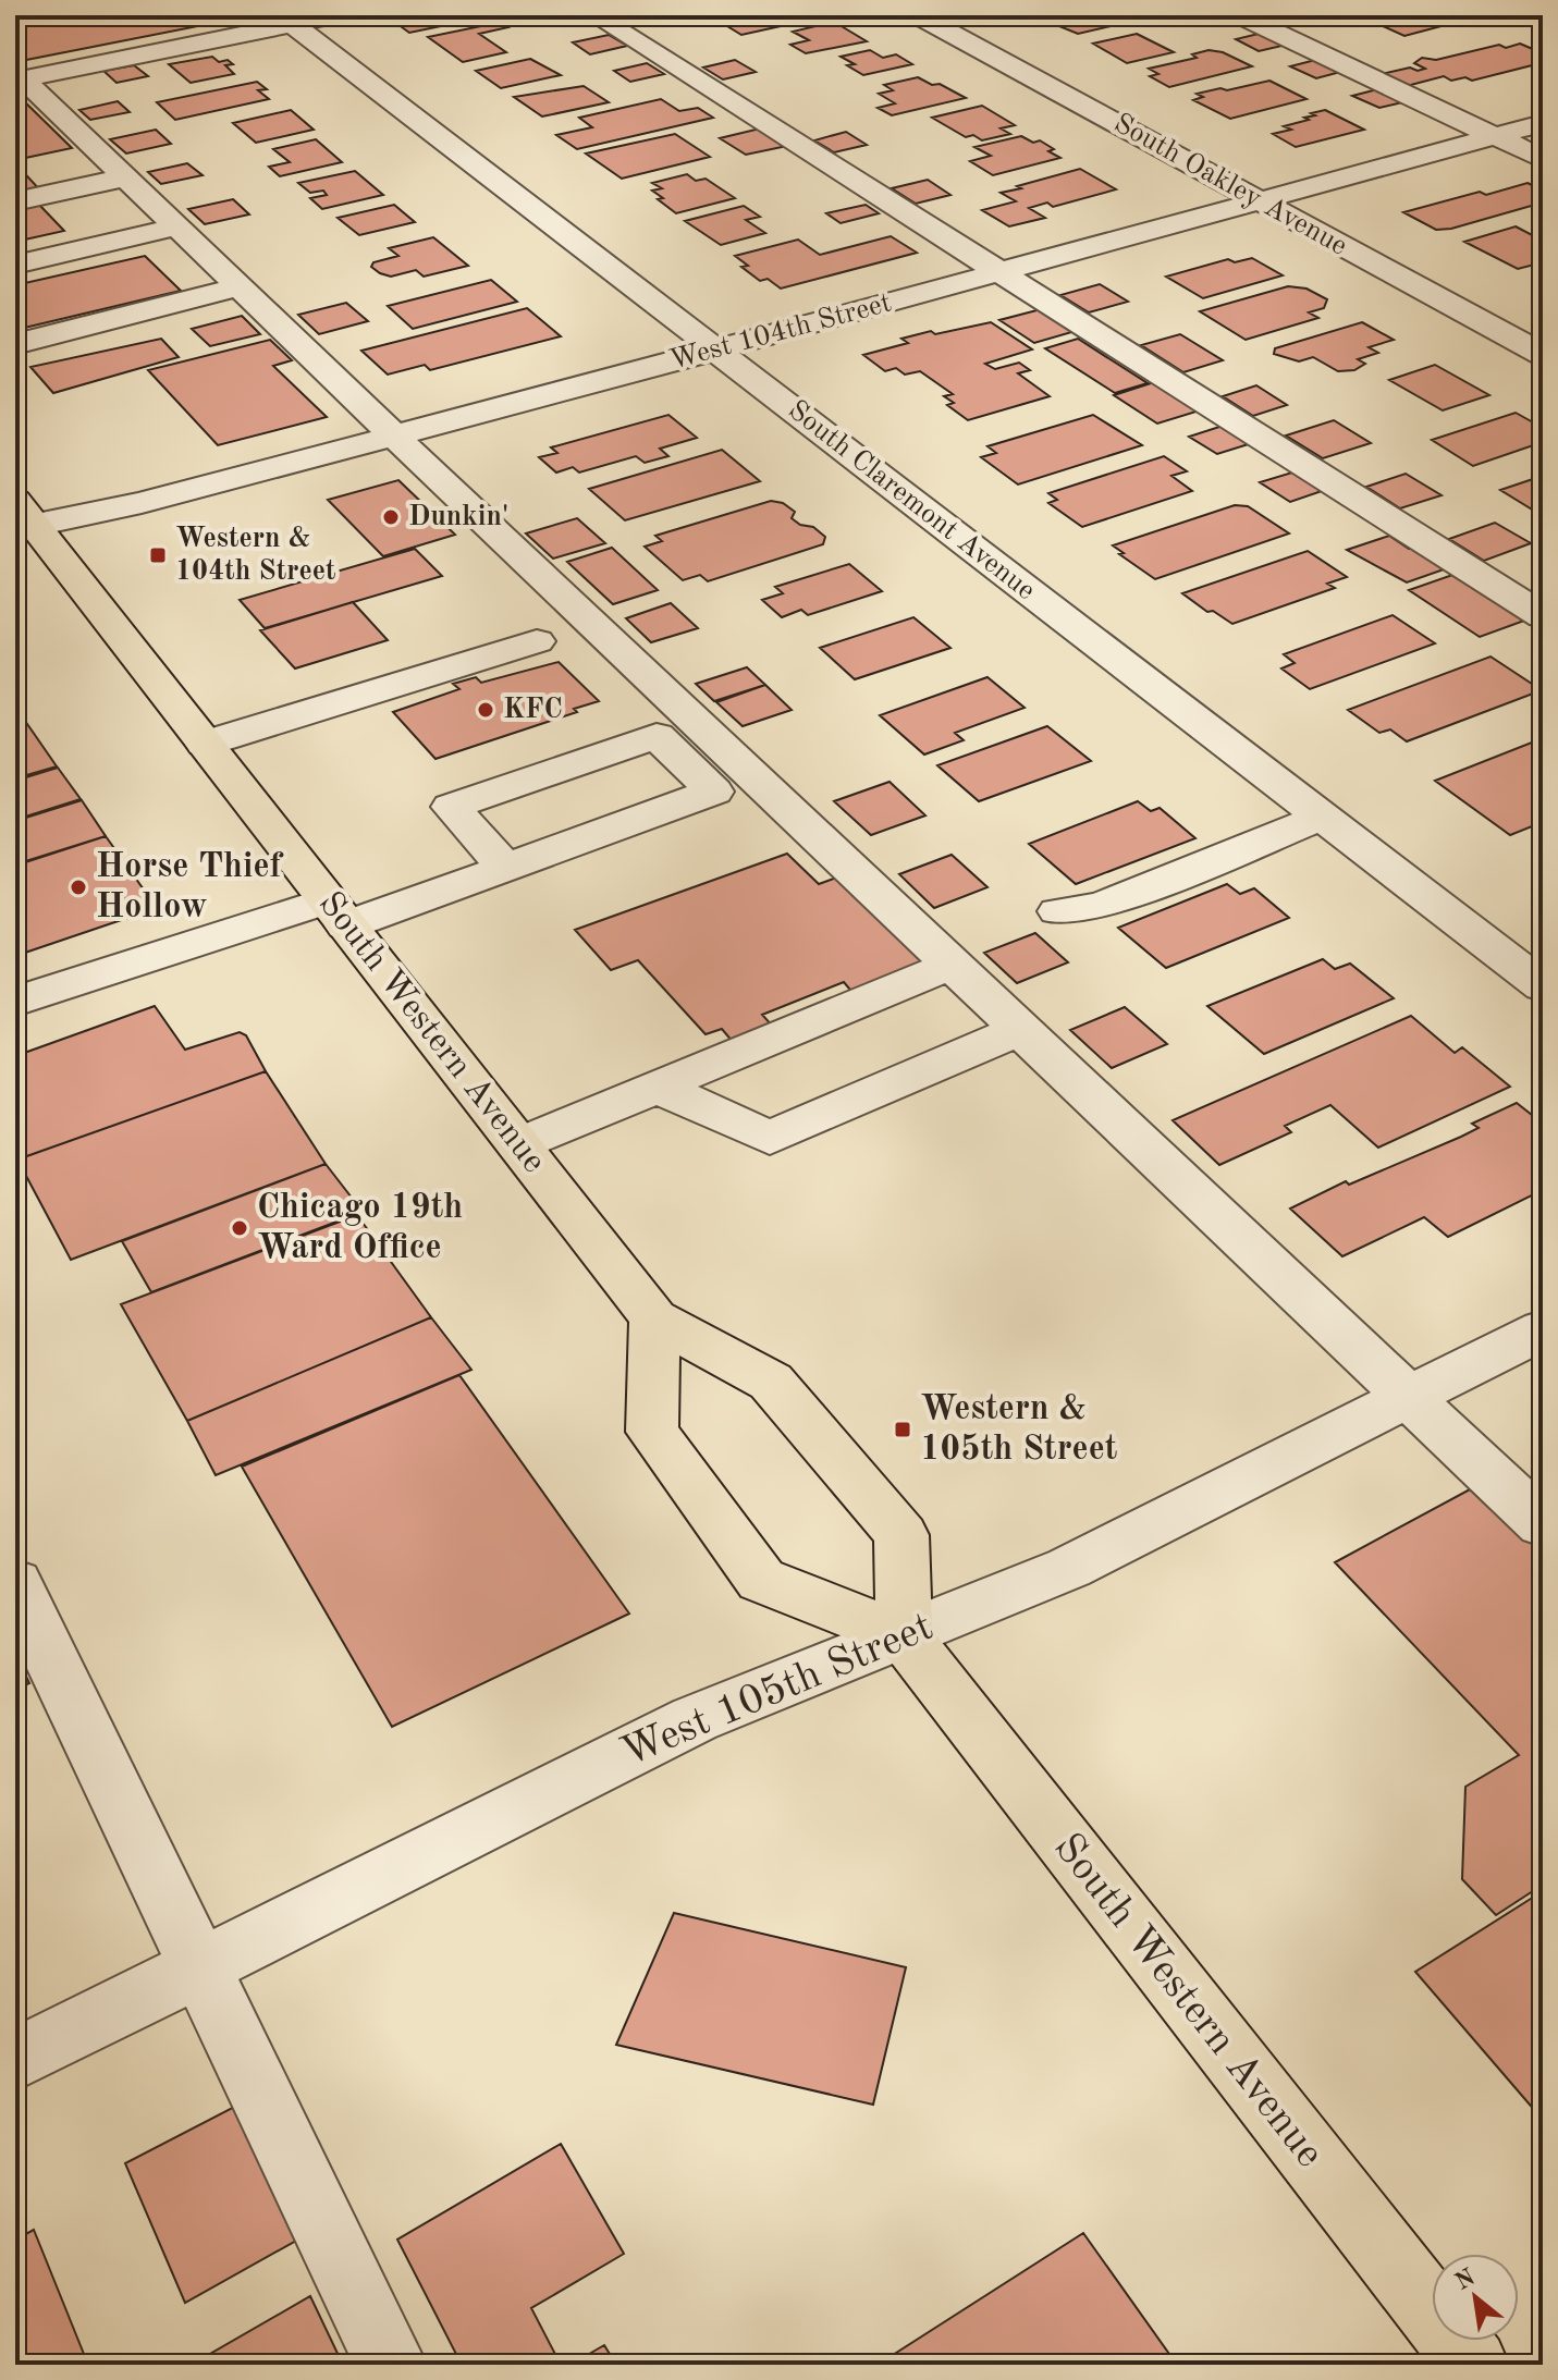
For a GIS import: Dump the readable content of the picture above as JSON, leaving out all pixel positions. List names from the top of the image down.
{
  "streets": {
    "main road": ["South Western Avenue"],
    "street": [
      "South Oakley Avenue",
      "West 104th Street",
      "South Claremont Avenue",
      "West 105th Street"
    ]
  },
  "crossings": [
    ["South Oakley Avenue", "West 104th Street"],
    ["West 104th Street", "South Claremont Avenue"],
    ["West 104th Street", "South Western Avenue"],
    ["South Western Avenue", "West 105th Street"]
  ],
  "places": {
    "other": [
      "Dunkin'",
      "KFC",
      "Horse Thief Hollow",
      "Chicago 19th Ward Office"
    ],
    "transit": ["Western & 104th Street", "Western & 105th Street"]
  },
  "north": "top left"
}
